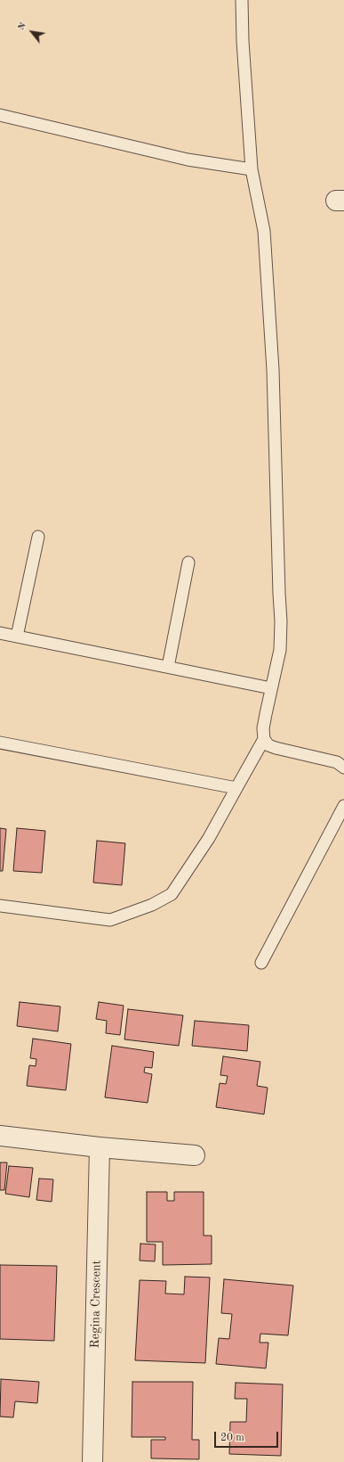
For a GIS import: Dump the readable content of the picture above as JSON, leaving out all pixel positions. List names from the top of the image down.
{
  "streets": {
    "street": ["Regina Crescent"]
  },
  "scale_bar": "20 m",
  "north": "top left"
}
